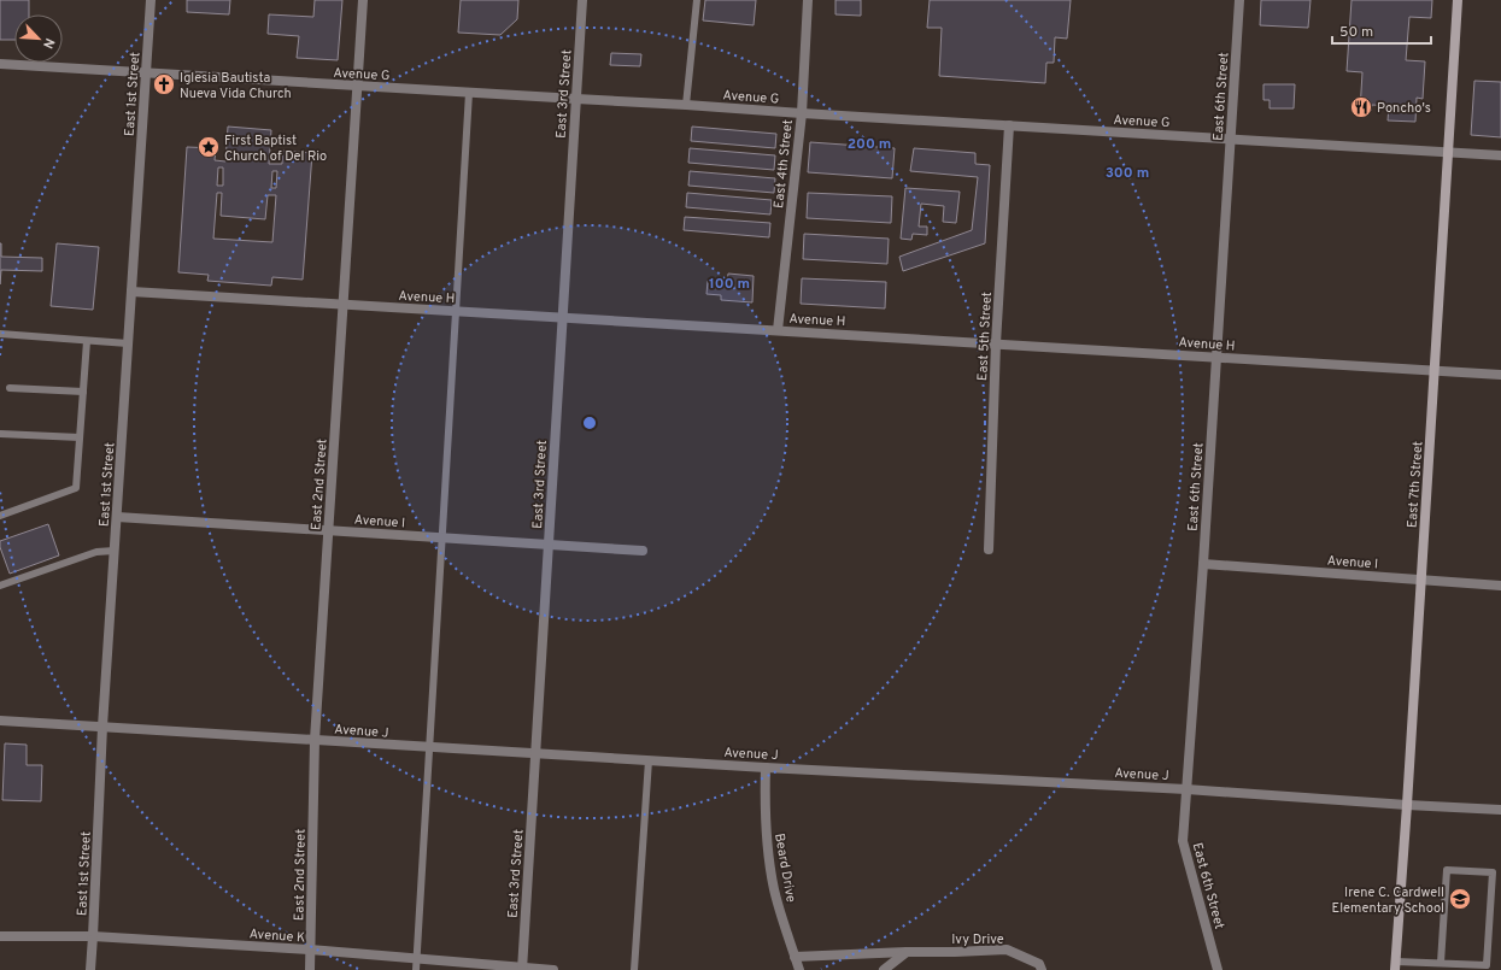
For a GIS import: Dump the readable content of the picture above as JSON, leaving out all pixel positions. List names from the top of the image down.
{
  "streets": {
    "street": [
      "Avenue G",
      "East 1st Street",
      "East 3rd Street",
      "East 6th Street",
      "East 4th Street",
      "Avenue H",
      "East 5th Street",
      "East 2nd Street",
      "East 7th Street",
      "Avenue I",
      "Avenue J",
      "Beard Drive",
      "Avenue K",
      "Ivy Drive"
    ]
  },
  "crossings": [
    ["Avenue G", "East 1st Street"],
    ["Avenue G", "East 3rd Street"],
    ["Avenue G", "East 6th Street"],
    ["Avenue G", "East 4th Street"],
    ["Avenue G", "East 5th Street"],
    ["Avenue G", "East 2nd Street"],
    ["Avenue G", "East 7th Street"],
    ["East 1st Street", "Avenue H"],
    ["East 1st Street", "Avenue I"],
    ["East 1st Street", "Avenue J"],
    ["East 1st Street", "Avenue K"],
    ["East 3rd Street", "Avenue H"],
    ["East 3rd Street", "Avenue I"],
    ["East 3rd Street", "Avenue J"],
    ["East 3rd Street", "Avenue K"],
    ["East 6th Street", "Avenue H"],
    ["East 6th Street", "Avenue I"],
    ["East 6th Street", "Avenue J"],
    ["East 4th Street", "Avenue H"],
    ["Avenue H", "East 5th Street"],
    ["Avenue H", "East 2nd Street"],
    ["Avenue H", "East 7th Street"],
    ["East 2nd Street", "Avenue I"],
    ["East 2nd Street", "Avenue J"],
    ["East 2nd Street", "Avenue K"],
    ["East 7th Street", "Avenue I"],
    ["East 7th Street", "Avenue J"],
    ["Avenue J", "Beard Drive"],
    ["Beard Drive", "Ivy Drive"]
  ],
  "places": {
    "church": ["Iglesia Bautista Nueva Vida Church"],
    "restaurant": ["Poncho's"],
    "place": ["First Baptist Church of Del Rio"],
    "school or university": ["Irene C. Cardwell Elementary School"]
  },
  "scale_bar": "50 m",
  "north": "bottom right",
  "rings": ["200 m", "300 m", "100 m"]
}
